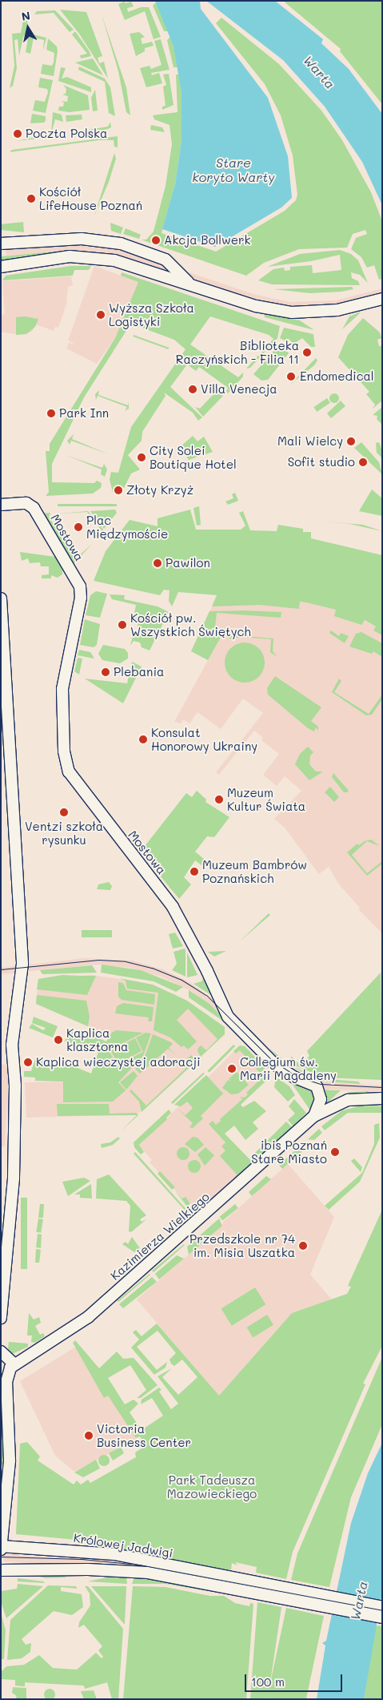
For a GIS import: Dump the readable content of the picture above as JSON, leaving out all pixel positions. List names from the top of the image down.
{
  "streets": {
    "street": ["Mostowa", "Kazimierza Wielkiego", "Królowej Jadwigi"]
  },
  "crossings": [
    ["Mostowa", "Kazimierza Wielkiego"]
  ],
  "water": ["Warta", "Stare koryto Warty"],
  "parks": ["Park Tadeusza Mazowieckiego"],
  "places": [
    "Poczta Polska",
    "Kościół LifeHouse Poznań",
    "Akcja Bollwerk",
    "Wyższa Szkoła Logistyki",
    "Biblioteka Raczyńskich - Filia 11",
    "Endomedical",
    "Villa Venecja",
    "Park Inn",
    "Mali Wielcy",
    "City Solei Boutique Hotel",
    "Sofit studio",
    "Złoty Krzyż",
    "Plac Międzymoście",
    "Pawilon",
    "Kościół pw. Wszystkich Świętych",
    "Plebania",
    "Konsulat Honorowy Ukrainy",
    "Muzeum Kultur Świata",
    "Ventzi szkoła rysunku",
    "Muzeum Bambrów Poznańskich",
    "Kaplica klasztorna",
    "Kaplica wieczystej adoracji",
    "Collegium św. Marii Magdaleny",
    "ibis Poznań Stare Miasto",
    "Przedszkole nr 74 im. Misia Uszatka",
    "Victoria Business Center"
  ],
  "scale_bar": "100 m",
  "north": "top"
}
